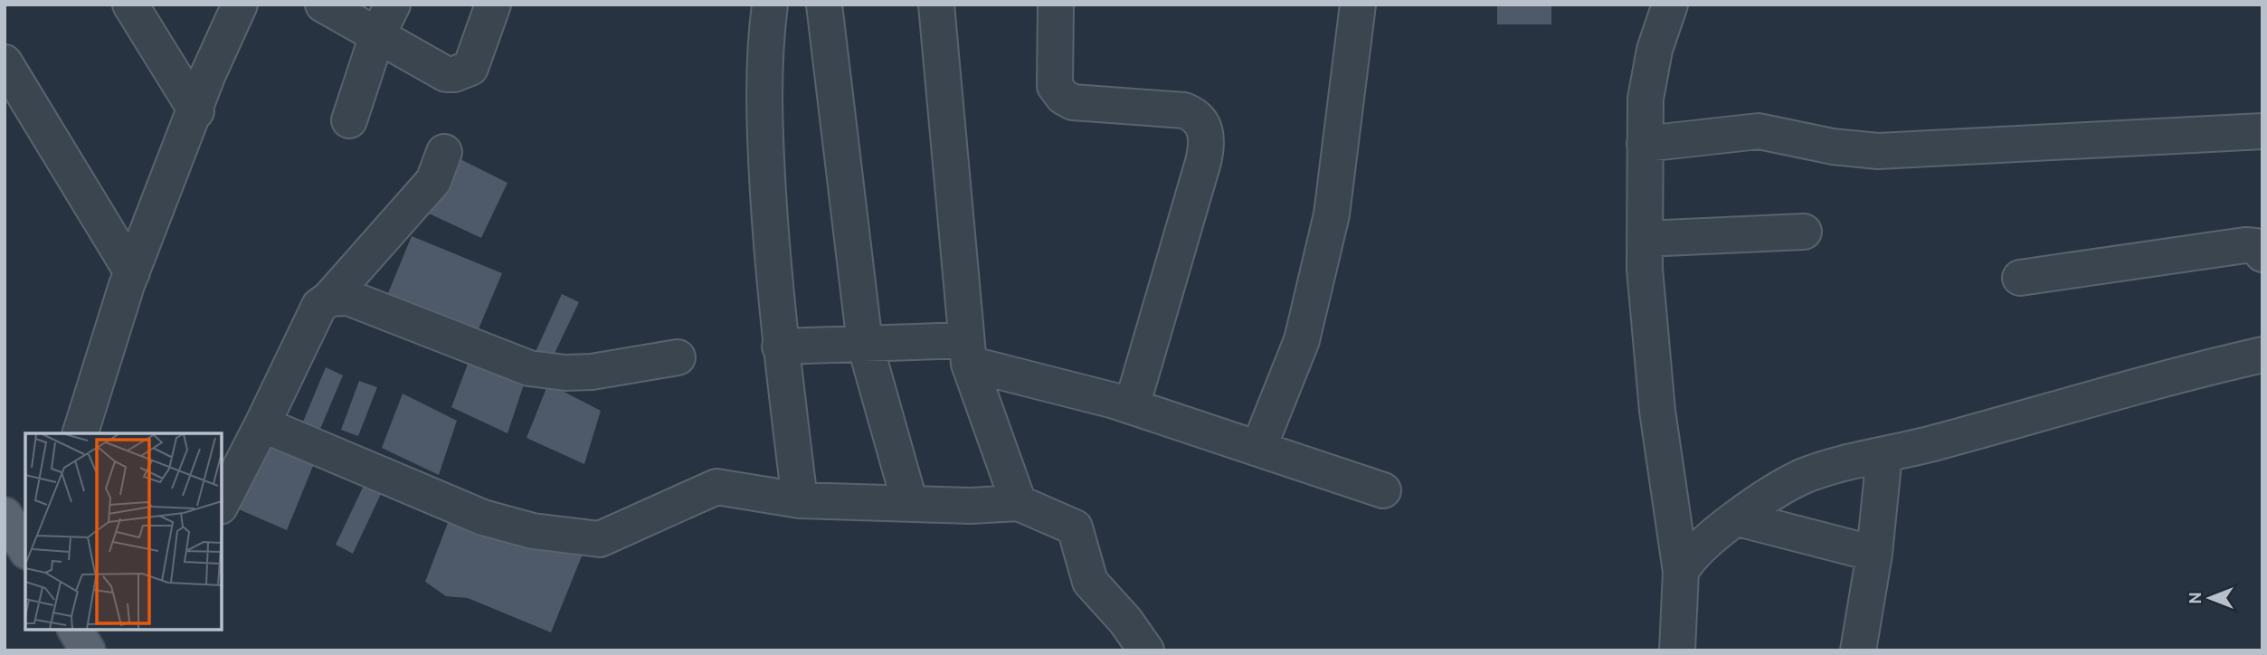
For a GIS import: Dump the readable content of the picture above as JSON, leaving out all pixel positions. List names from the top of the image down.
{
  "north": "left"
}
